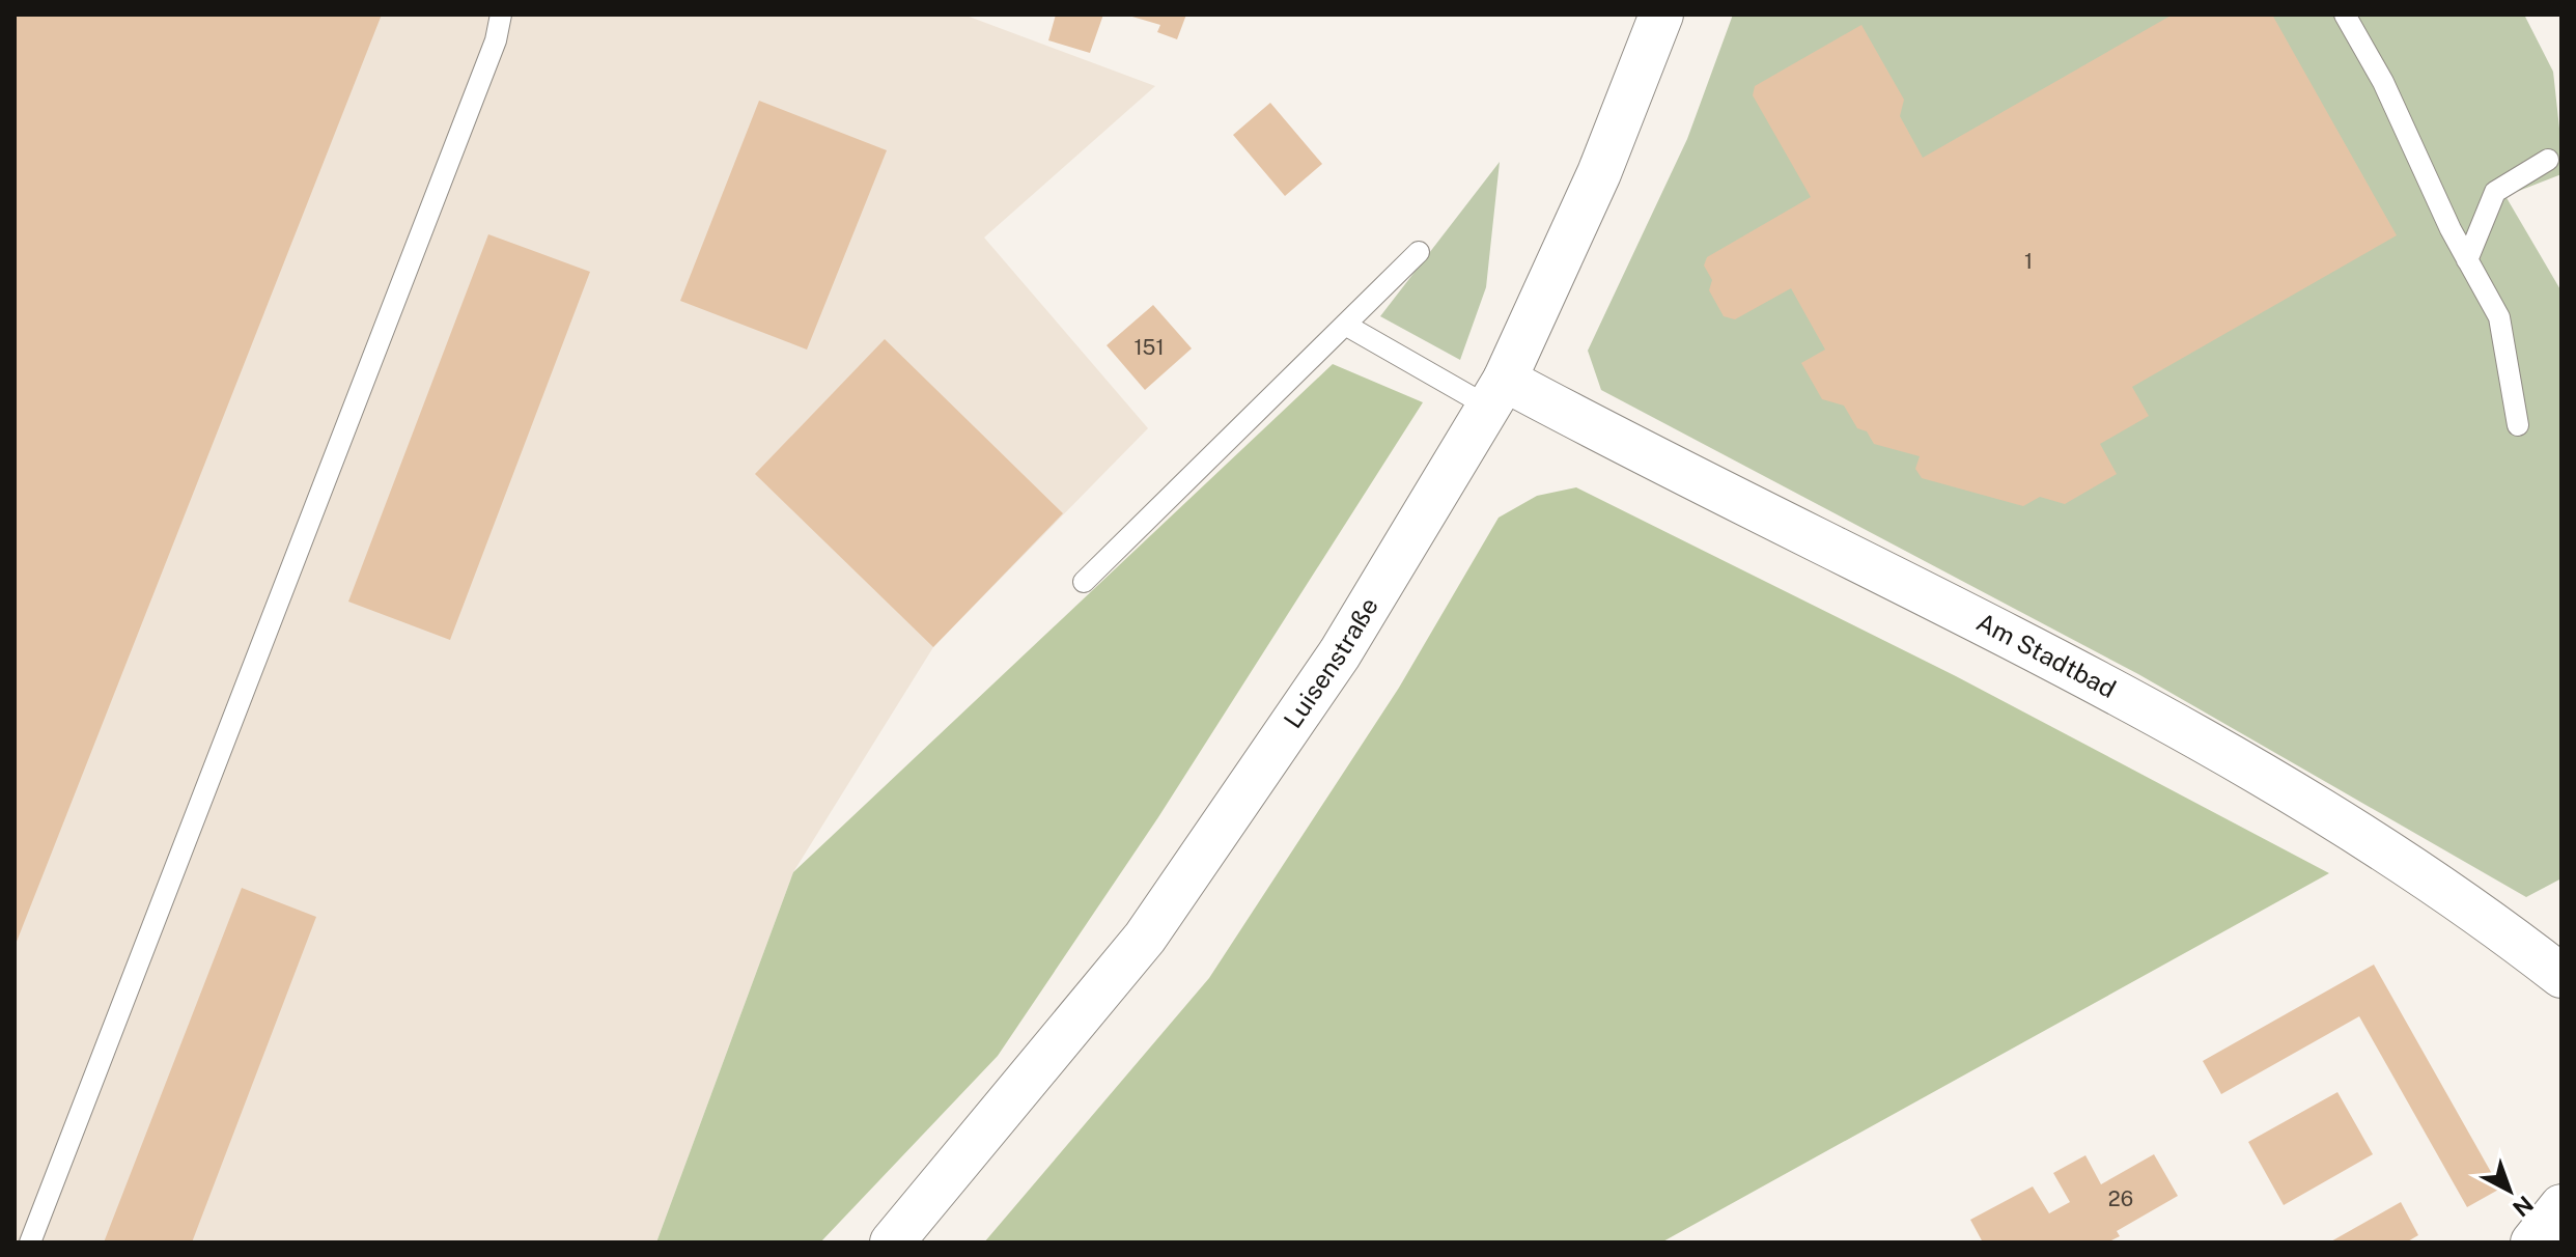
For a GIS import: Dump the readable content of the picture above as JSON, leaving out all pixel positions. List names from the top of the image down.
{
  "streets": {
    "street": ["Am Stadtbad", "Luisenstraße"]
  },
  "crossings": [
    ["Am Stadtbad", "Luisenstraße"]
  ],
  "house_numbers": ["1", "151", "26"],
  "north": "bottom right"
}
